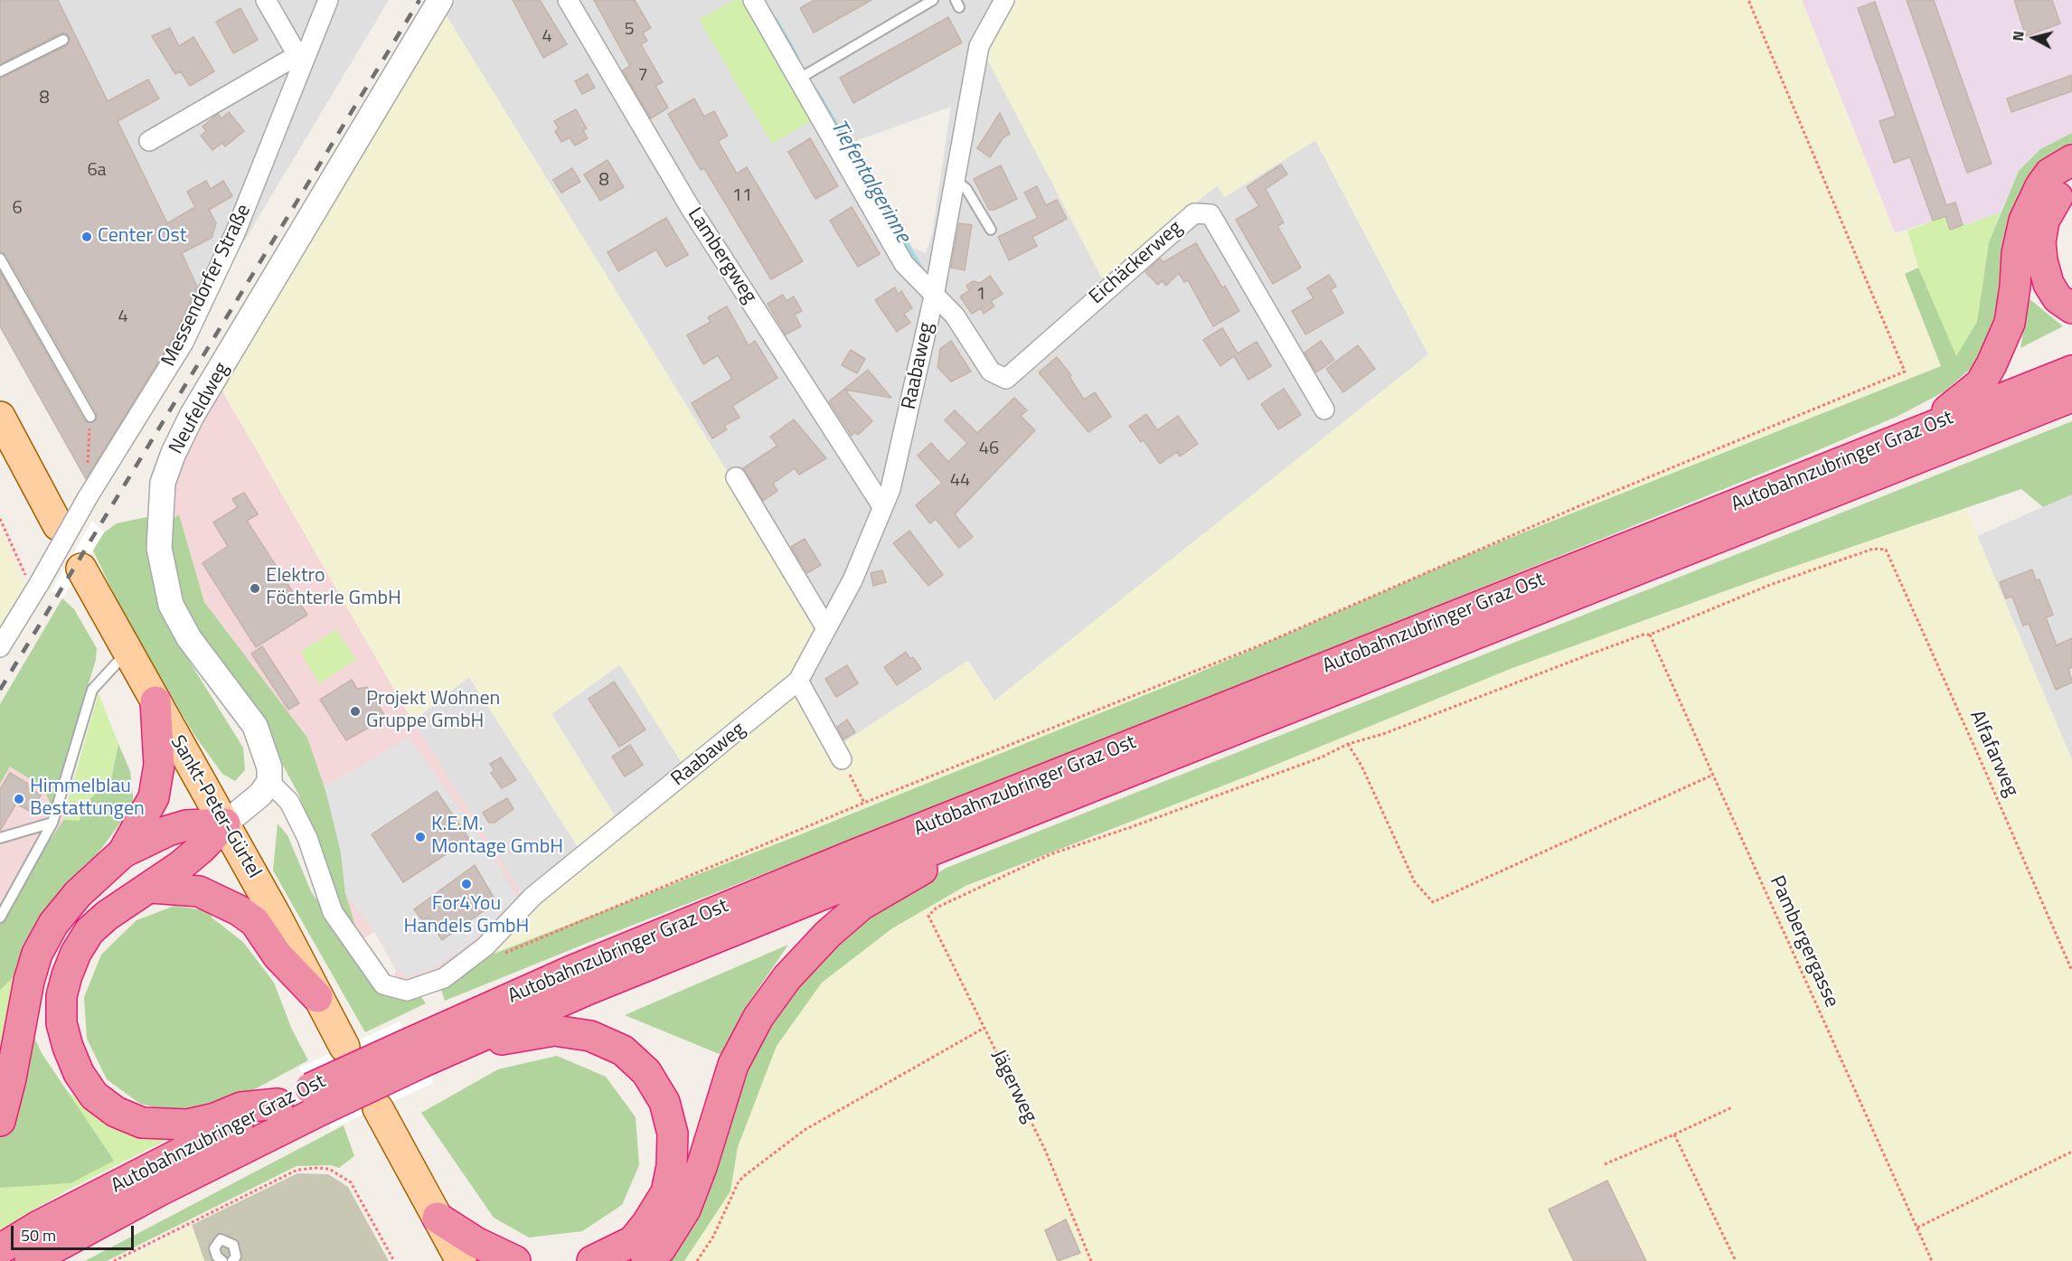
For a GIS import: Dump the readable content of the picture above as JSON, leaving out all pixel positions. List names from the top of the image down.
{
  "streets": {
    "highway": ["Autobahnzubringer Graz Ost"],
    "main road": ["Sankt-Peter-Gürtel"],
    "street": [
      "Lambergweg",
      "Eichäckerweg",
      "Messendorfer Straße",
      "Raabaweg",
      "Neufeldweg"
    ],
    "path": ["Alfafarweg", "Pambergergasse", "Jägerweg"]
  },
  "crossings": [
    ["Lambergweg", "Raabaweg"],
    ["Eichäckerweg", "Raabaweg"],
    ["Raabaweg", "Neufeldweg"],
    ["Alfafarweg", "Pambergergasse"]
  ],
  "water": ["Tiefentalgerinne"],
  "places": [
    "Center Ost",
    "Elektro Föchterle GmbH",
    "Projekt Wohnen Gruppe GmbH",
    "Himmelblau Bestattungen",
    "K.E.M. Montage GmbH",
    "For4You Handels GmbH"
  ],
  "house_numbers": [
    "5",
    "4",
    "7",
    "8",
    "6a",
    "8",
    "11",
    "6",
    "1",
    "4",
    "46",
    "44"
  ],
  "scale_bar": "50 m",
  "north": "left"
}
